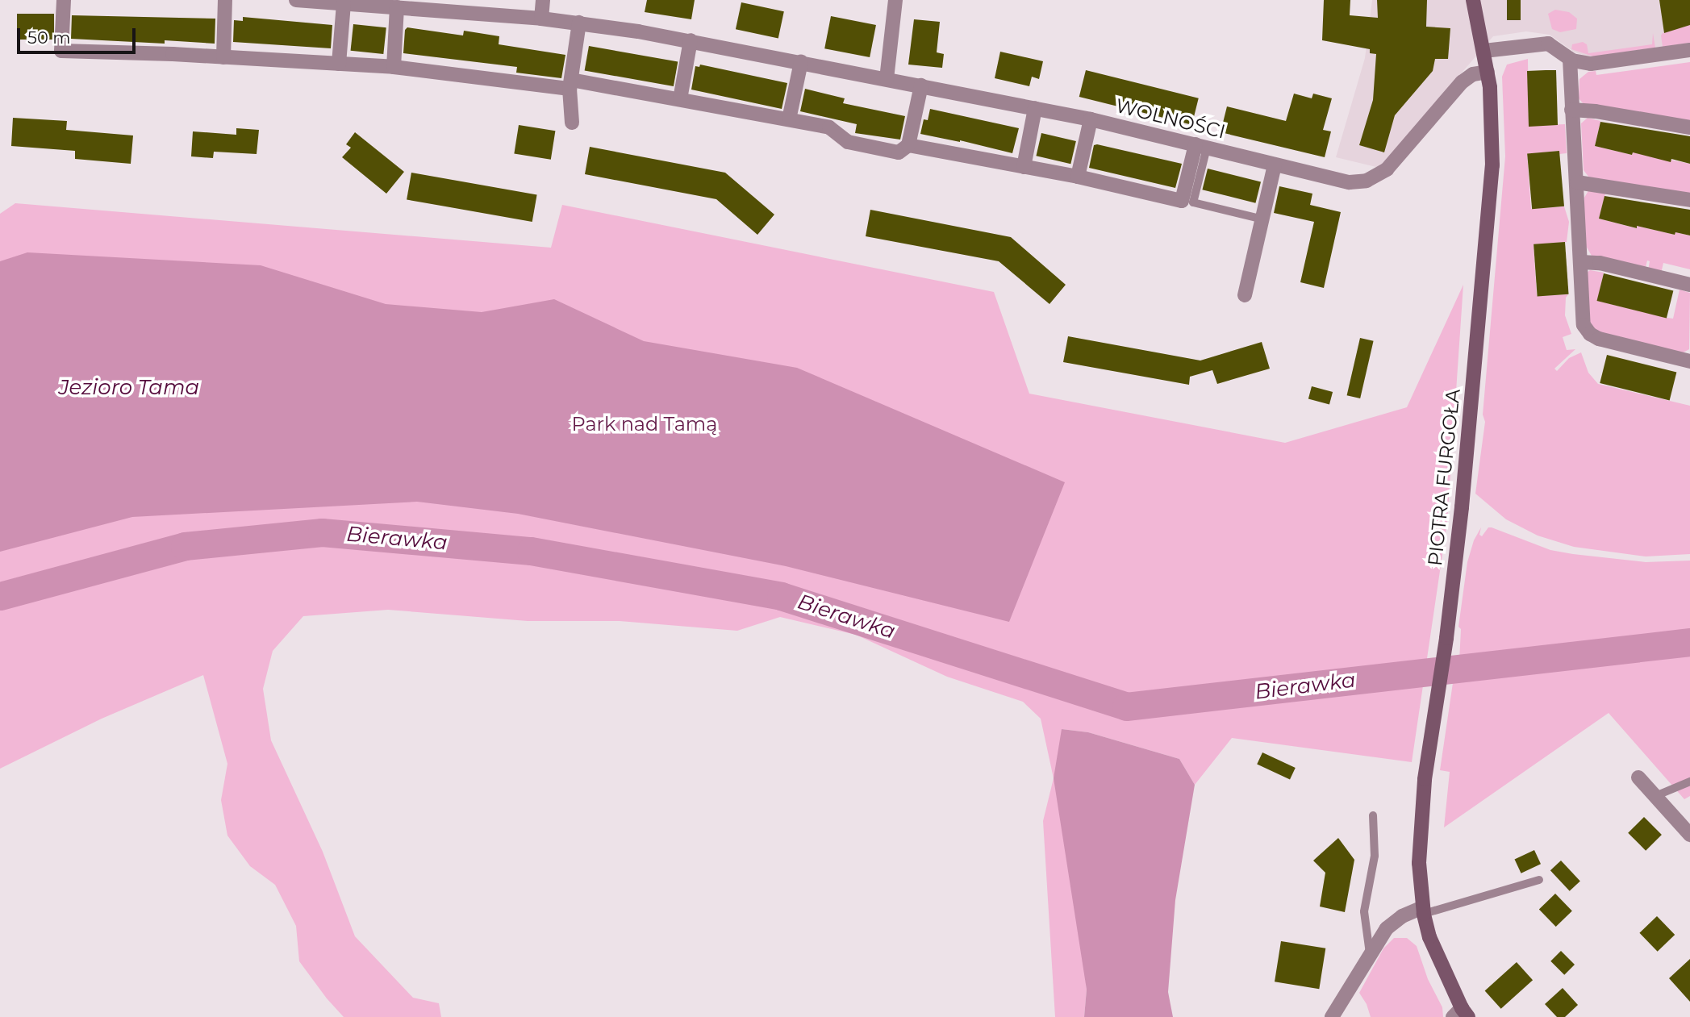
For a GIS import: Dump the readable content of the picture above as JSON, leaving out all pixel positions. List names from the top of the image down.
{
  "streets": {
    "main road": ["PIOTRA FURGOŁA"],
    "street": ["WOLNOŚCI"]
  },
  "crossings": [
    ["WOLNOŚCI", "PIOTRA FURGOŁA"]
  ],
  "water": ["Jezioro Tama", "Bierawka"],
  "parks": ["Park nad Tamą"],
  "scale_bar": "50 m"
}
